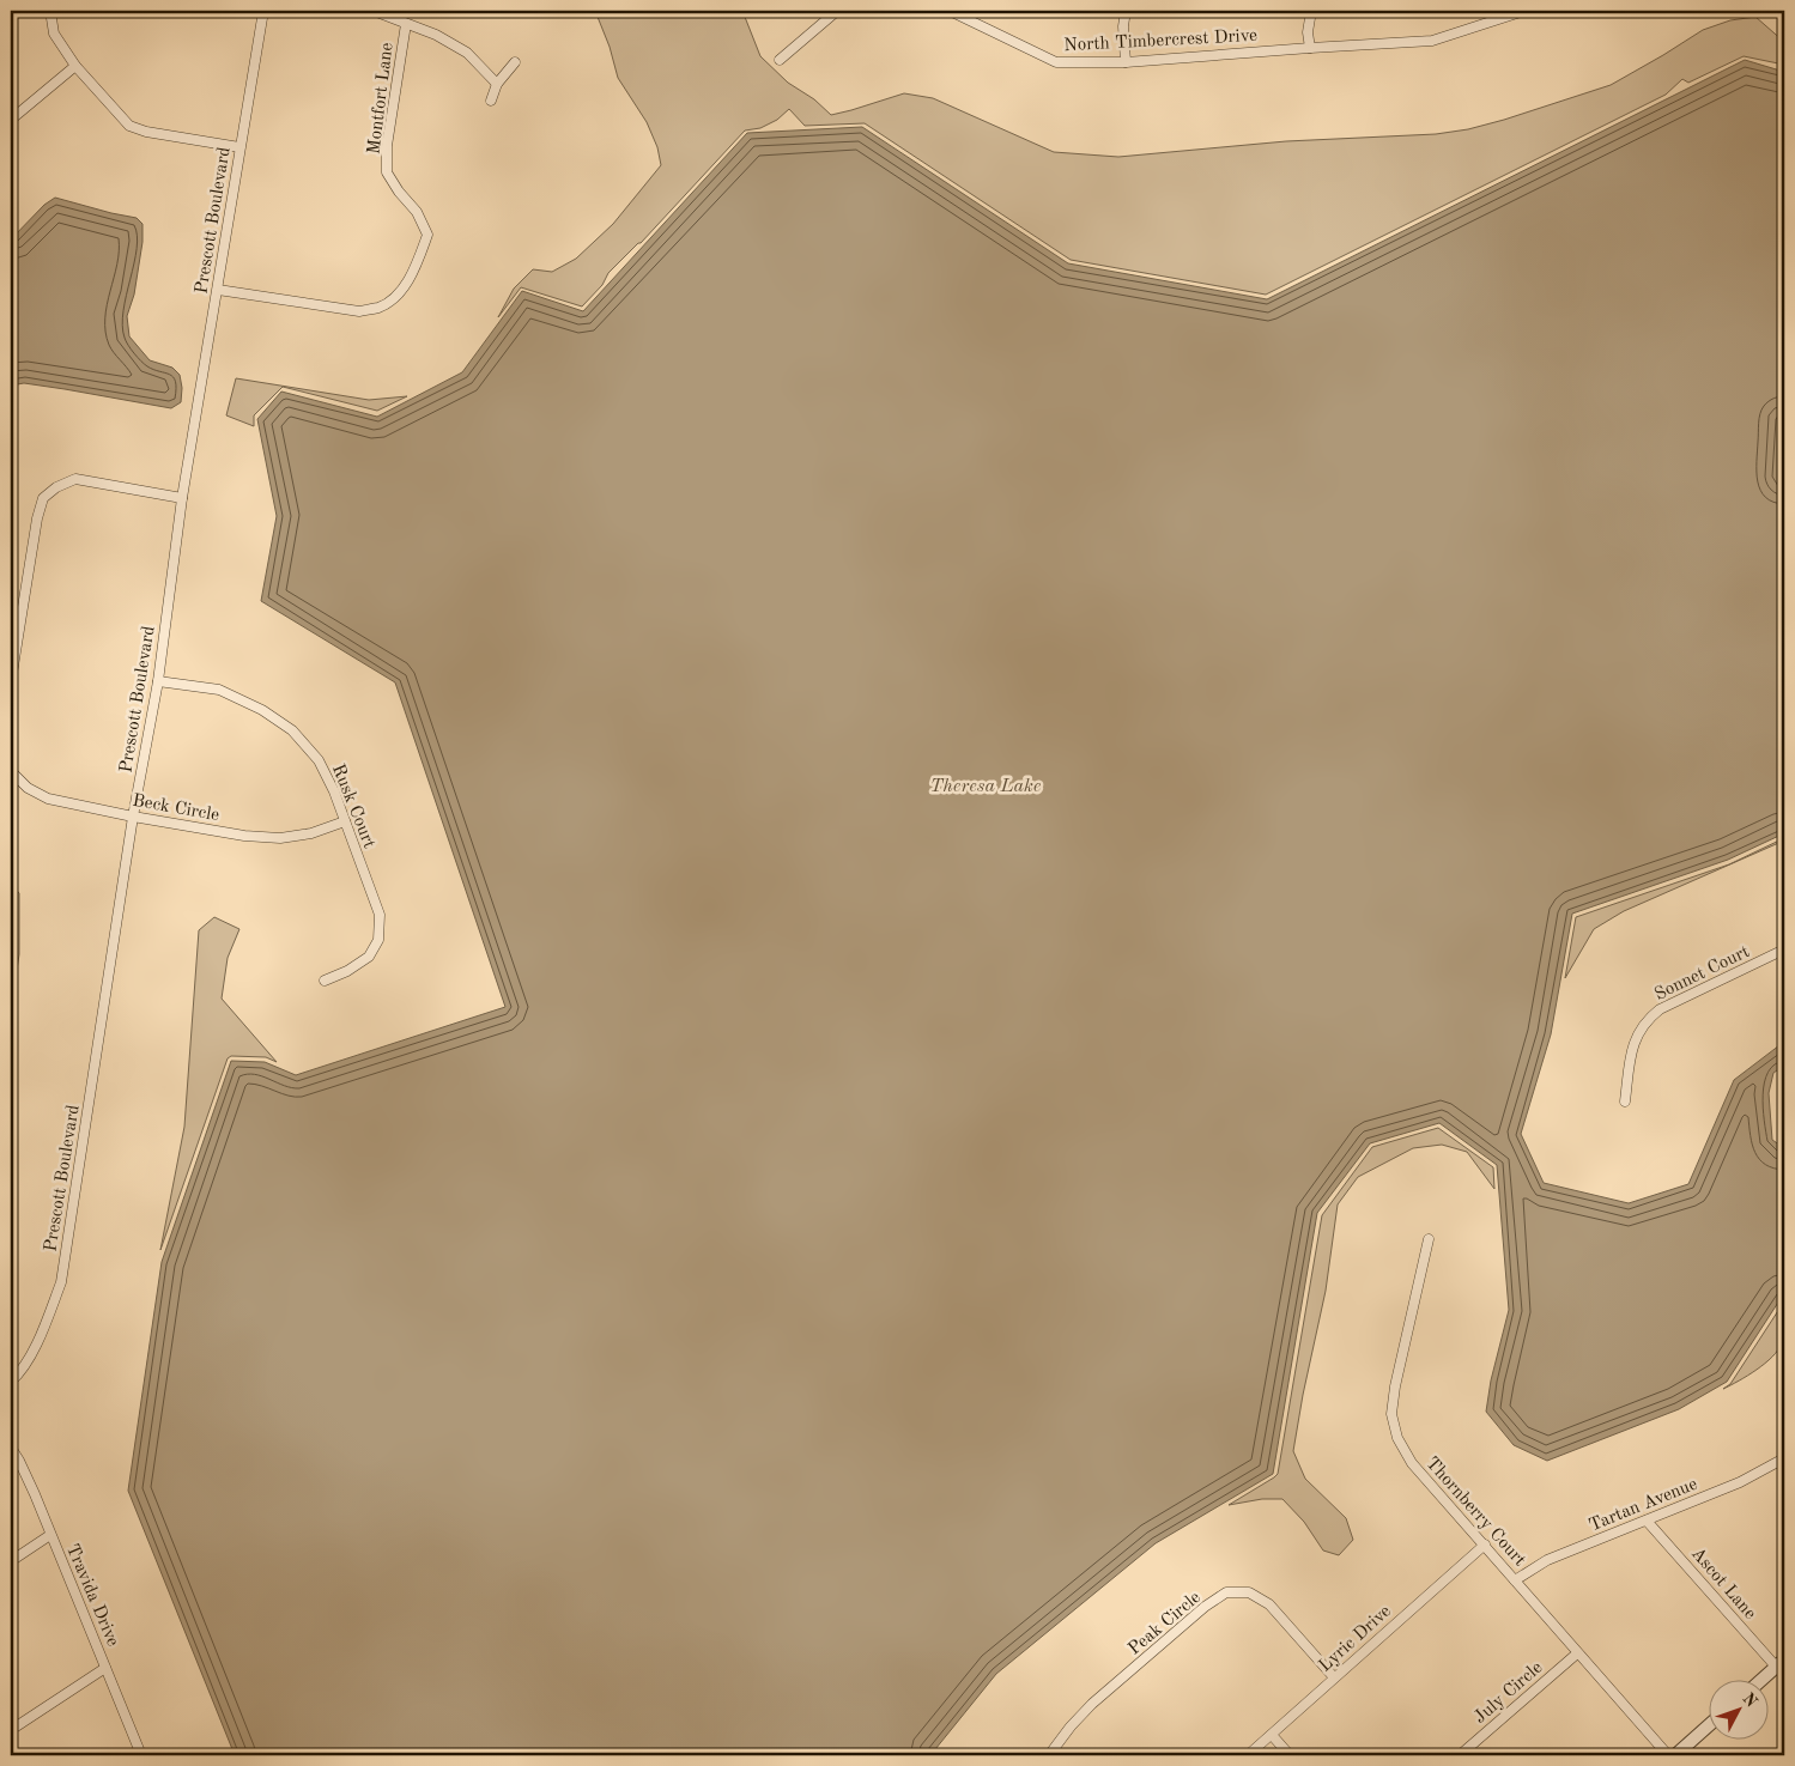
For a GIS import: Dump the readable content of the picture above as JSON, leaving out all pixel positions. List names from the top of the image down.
{
  "streets": {
    "street": [
      "North Timbercrest Drive",
      "Montfort Lane",
      "Prescott Boulevard",
      "Rusk Court",
      "Beck Circle",
      "Sonnet Court",
      "Tartan Avenue",
      "Thornberry Court",
      "Ascot Lane",
      "Travida Drive",
      "Peak Circle",
      "Lyric Drive",
      "July Circle"
    ]
  },
  "crossings": [
    ["Montfort Lane", "Prescott Boulevard"],
    ["Prescott Boulevard", "Rusk Court"],
    ["Prescott Boulevard", "Beck Circle"],
    ["Rusk Court", "Beck Circle"],
    ["Tartan Avenue", "Thornberry Court"],
    ["Tartan Avenue", "Ascot Lane"],
    ["Thornberry Court", "Lyric Drive"],
    ["Thornberry Court", "July Circle"],
    ["Peak Circle", "Lyric Drive"]
  ],
  "water": ["Theresa Lake"],
  "north": "top right"
}
